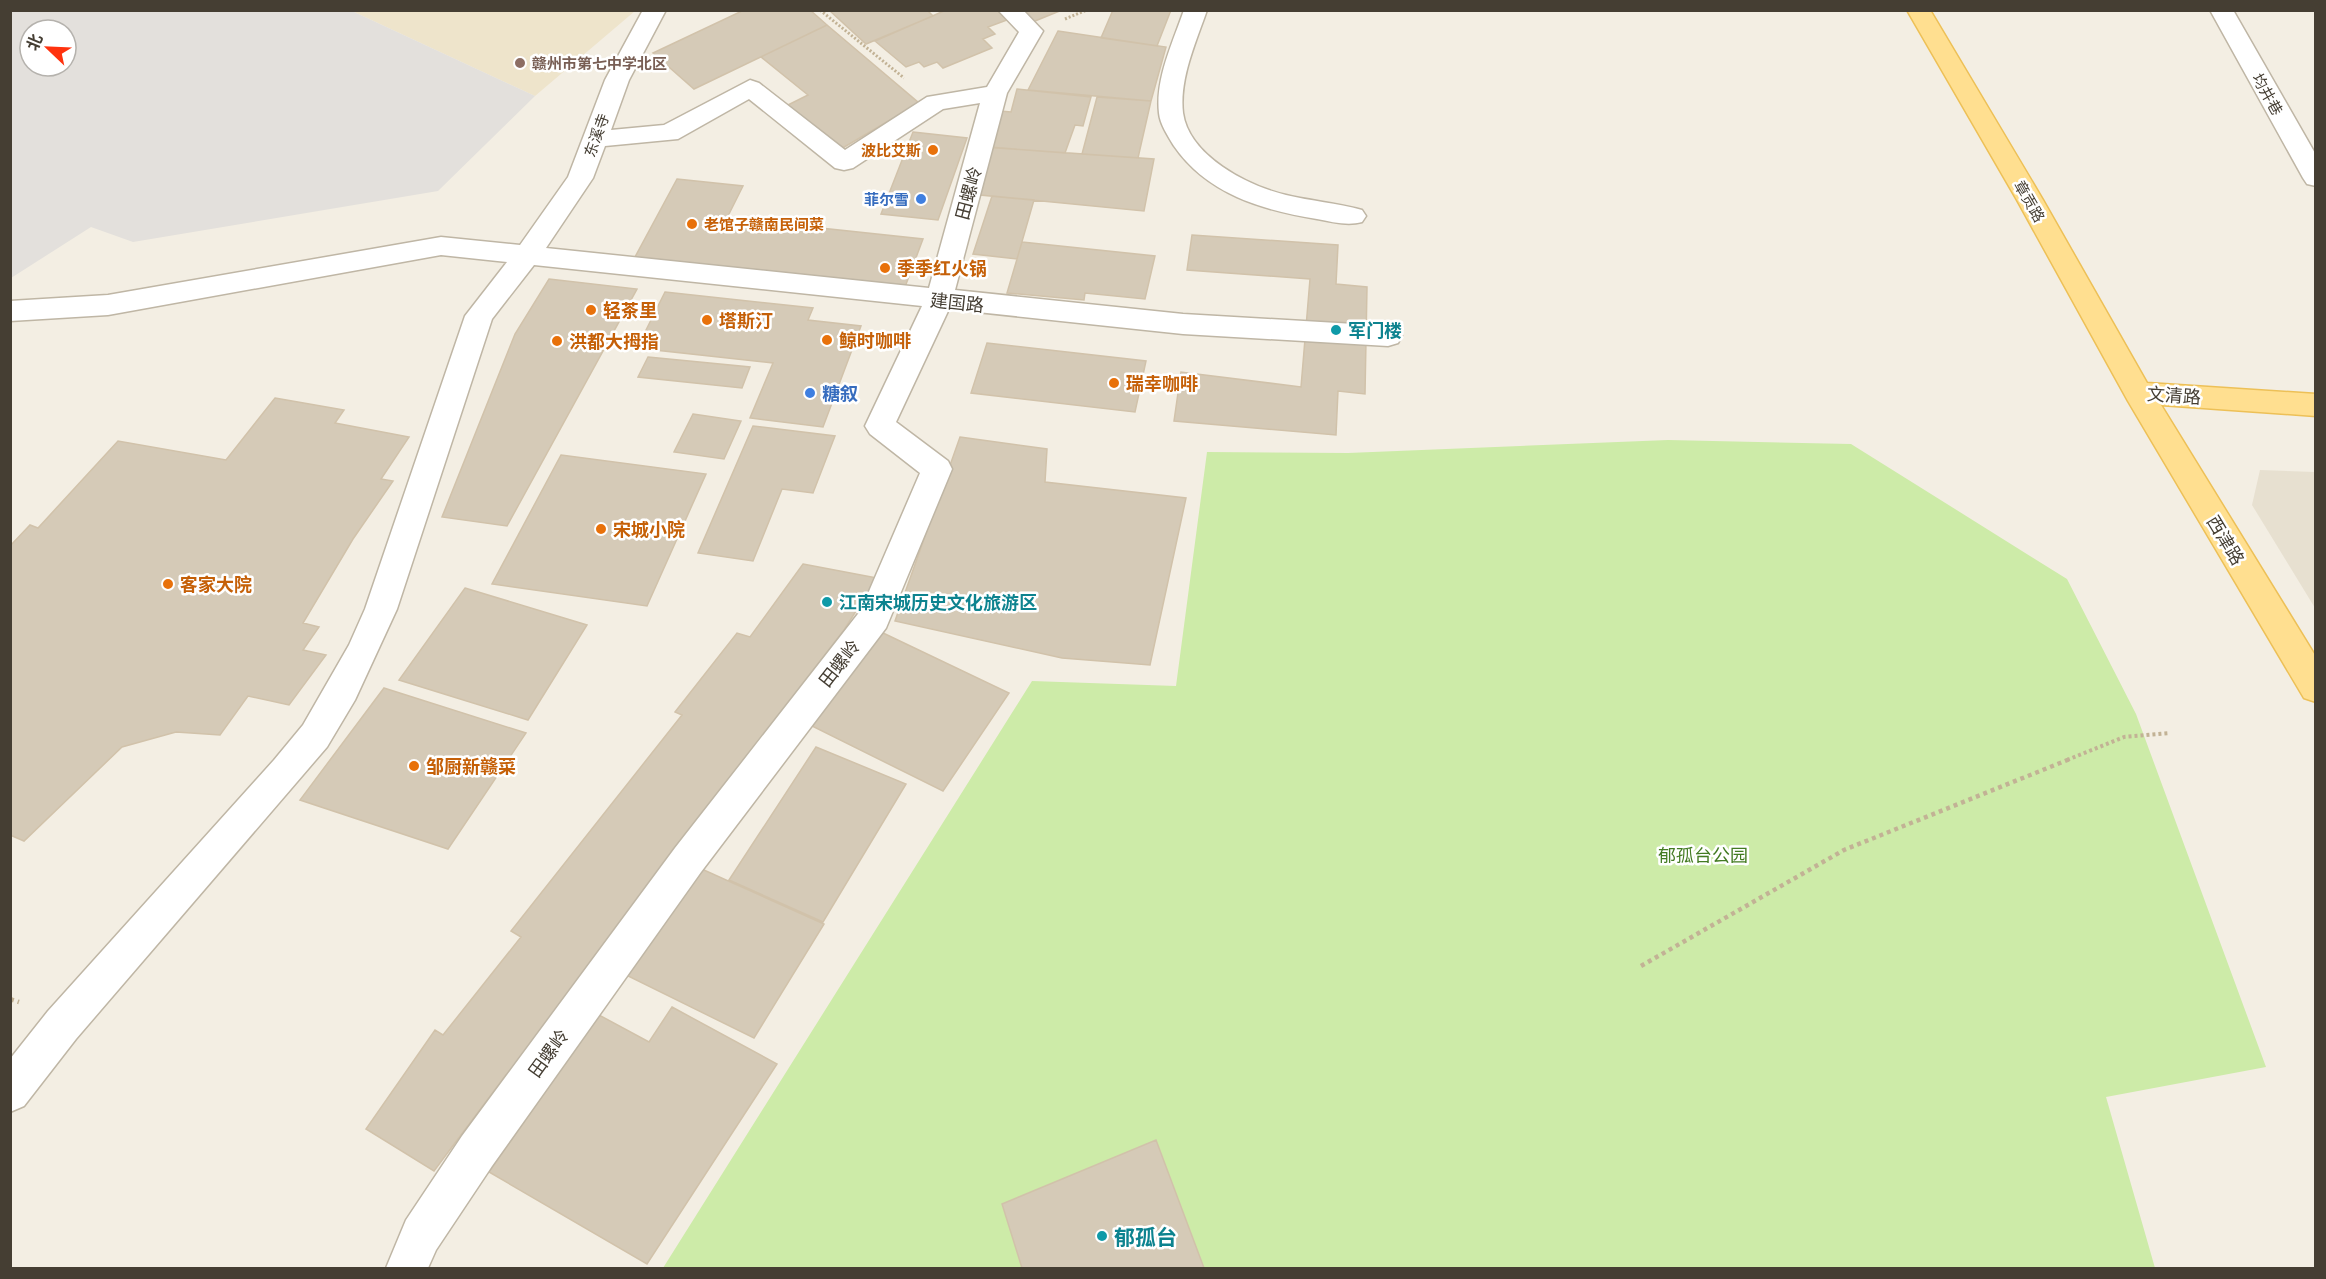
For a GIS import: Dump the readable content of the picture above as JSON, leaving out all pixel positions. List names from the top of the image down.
{
  "streets": {
    "main road": ["章贡路", "文清路", "西津路"],
    "street": [
      "均井巷",
      "东溪寺",
      "田螺岭",
      "建国路"
    ]
  },
  "crossings": [
    ["东溪寺", "建国路"],
    ["田螺岭", "建国路"],
    ["章贡路", "文清路"],
    ["章贡路", "西津路"],
    ["文清路", "西津路"]
  ],
  "parks": ["郁孤台公园"],
  "places": [
    "赣州市第七中学北区",
    "波比艾斯",
    "菲尔雪",
    "老馆子赣南民间菜",
    "季季红火锅",
    "轻茶里",
    "塔斯汀",
    "军门楼",
    "鲸时咖啡",
    "洪都大拇指",
    "瑞幸咖啡",
    "糖叙",
    "宋城小院",
    "客家大院",
    "江南宋城历史文化旅游区",
    "邹厨新赣菜",
    "郁孤台"
  ],
  "north": "top left"
}
